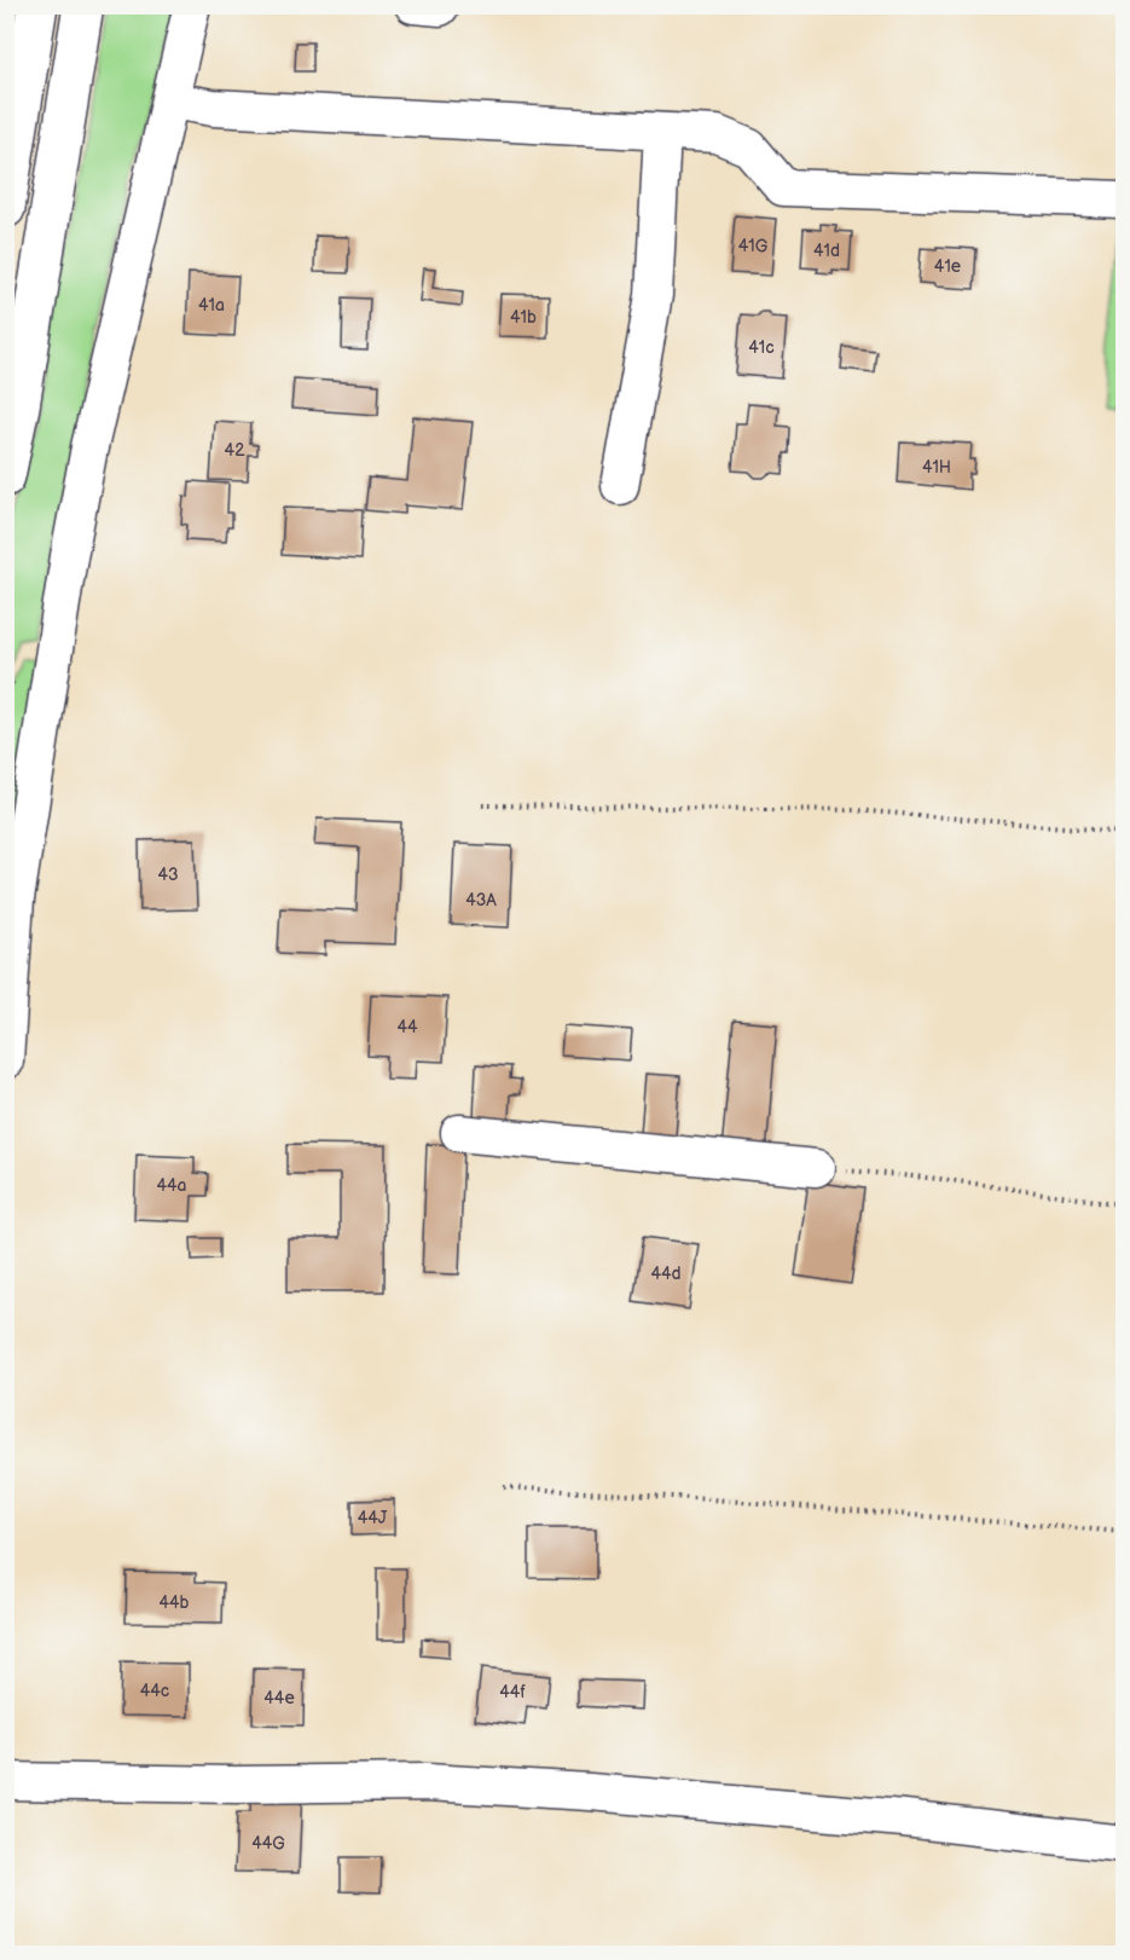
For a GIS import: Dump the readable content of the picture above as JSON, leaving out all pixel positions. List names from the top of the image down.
{
  "house_numbers": [
    "41G",
    "41d",
    "41e",
    "41a",
    "41b",
    "41c",
    "42",
    "41H",
    "43",
    "43A",
    "44",
    "44a",
    "44d",
    "44J",
    "44b",
    "44c",
    "44f",
    "44e",
    "44G"
  ]
}
